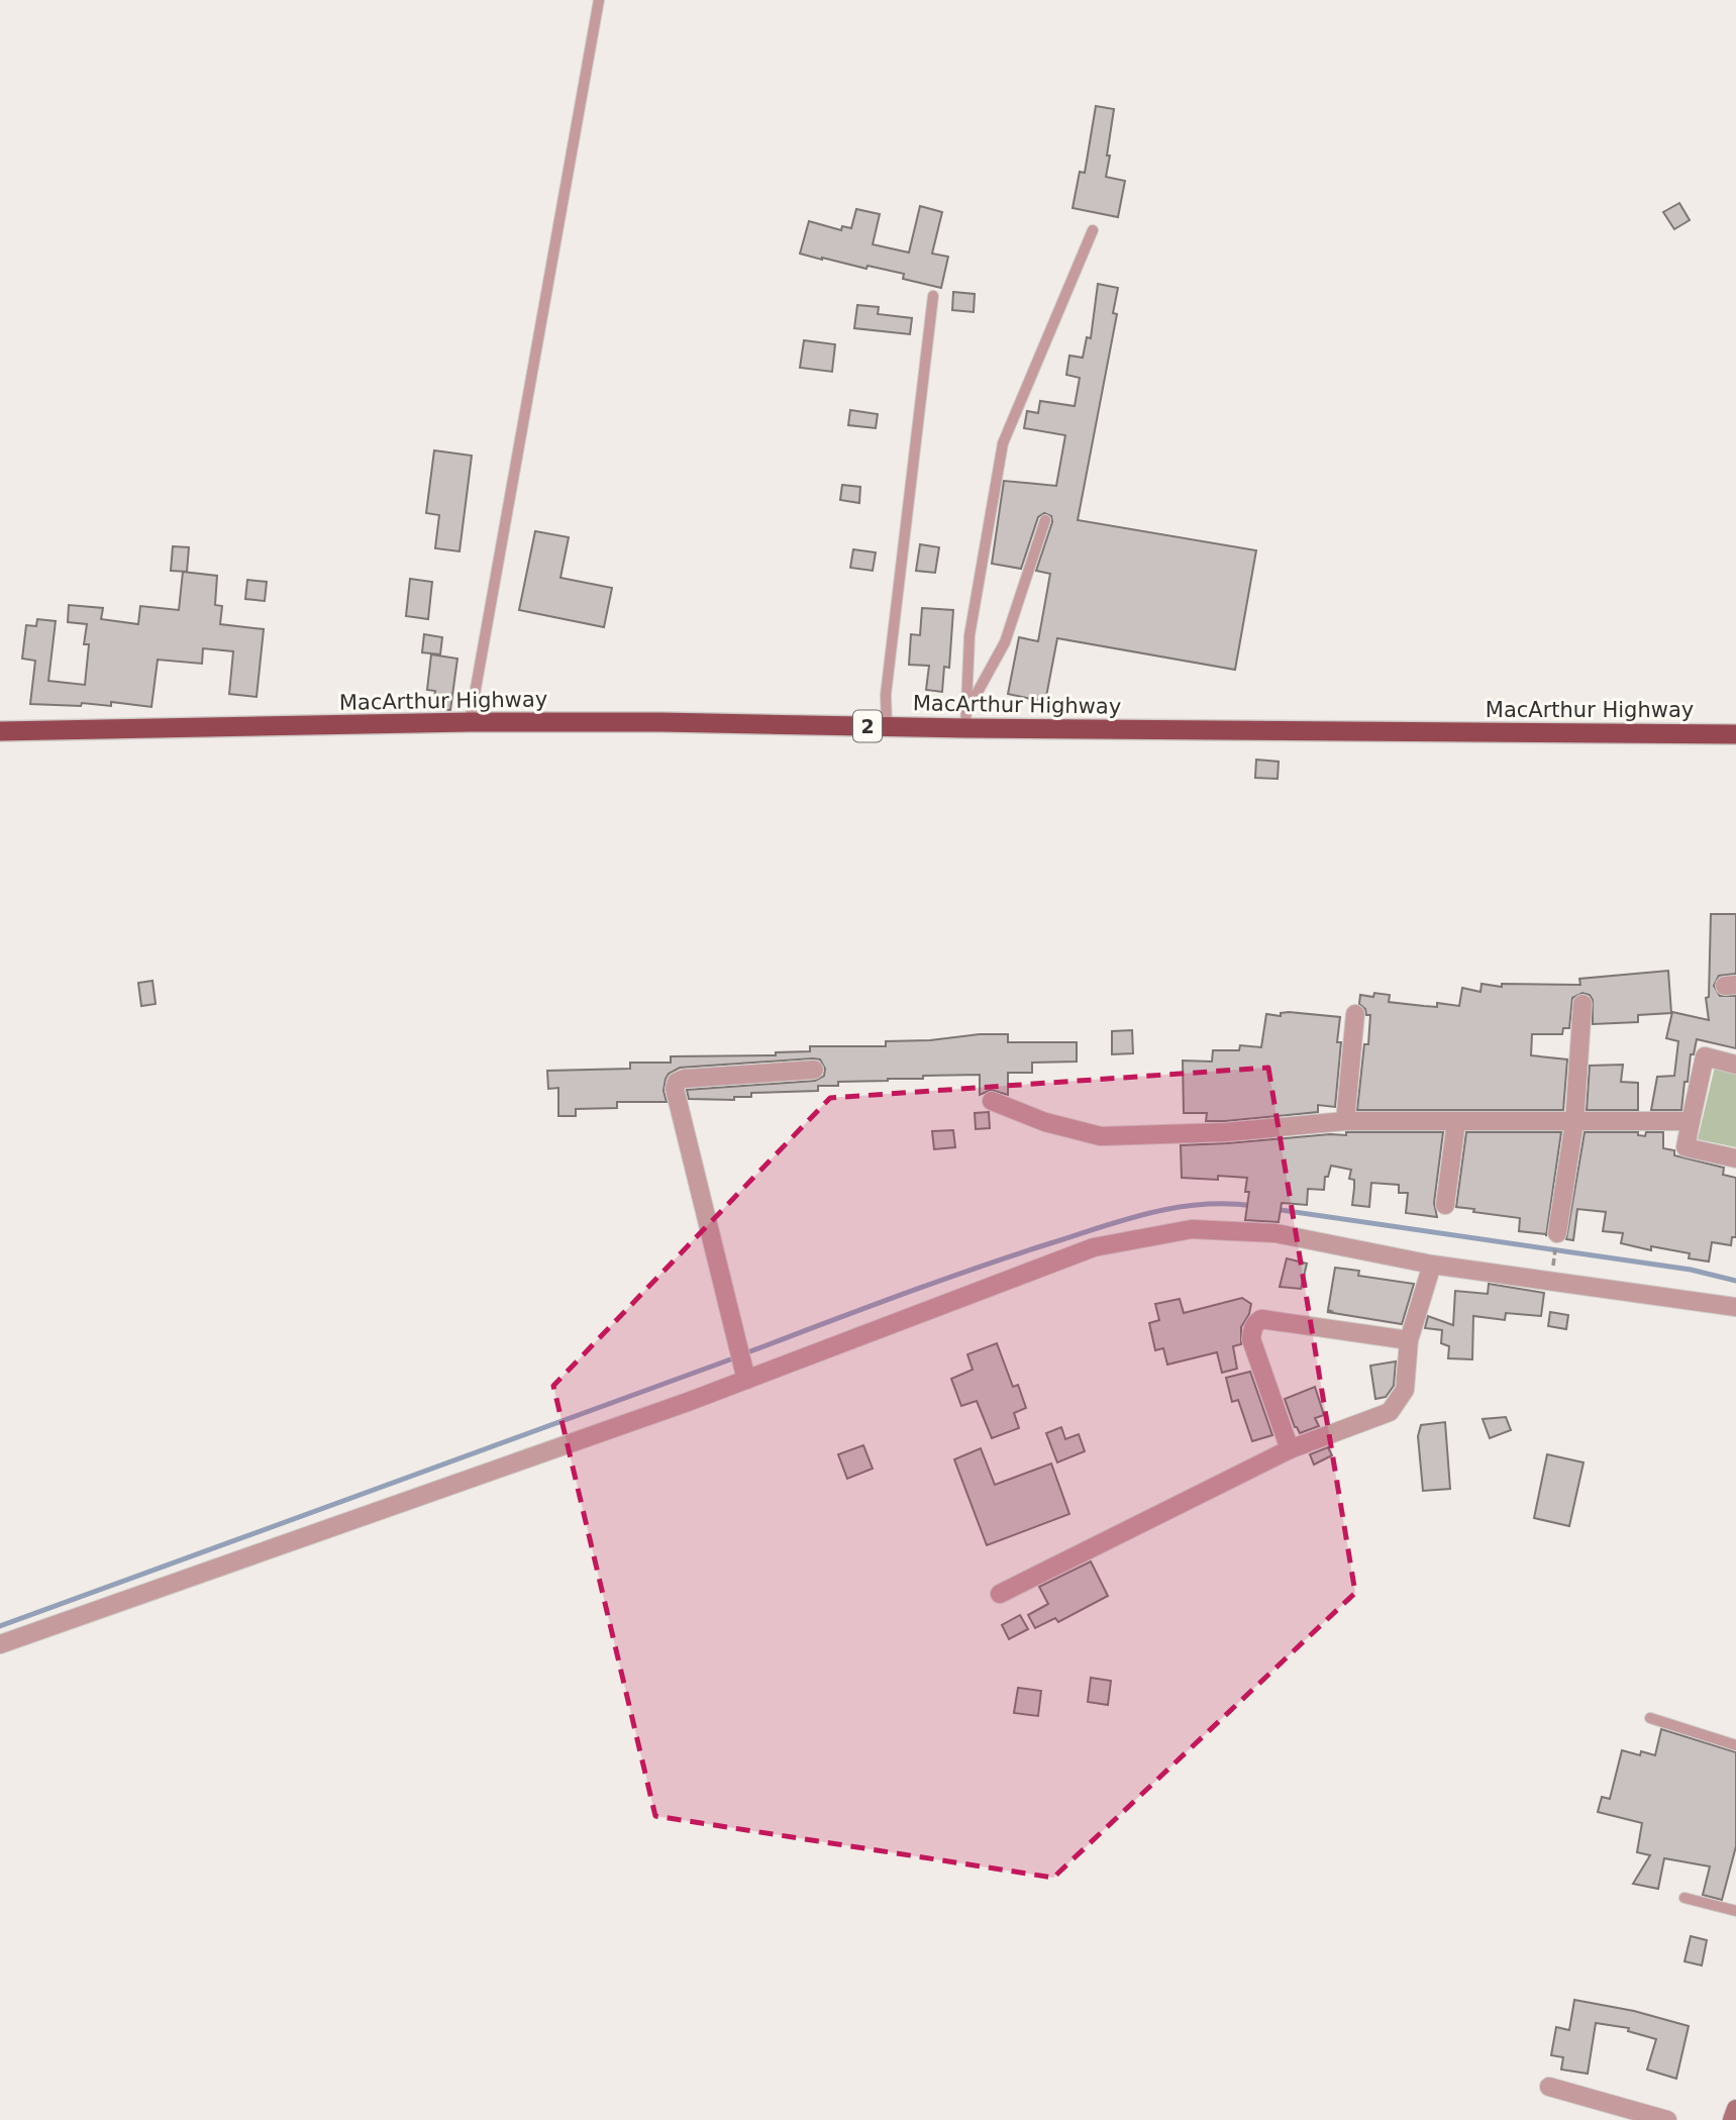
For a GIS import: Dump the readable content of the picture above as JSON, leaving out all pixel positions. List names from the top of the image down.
{
  "streets": {
    "highway": ["MacArthur Highway", "2"]
  }
}
